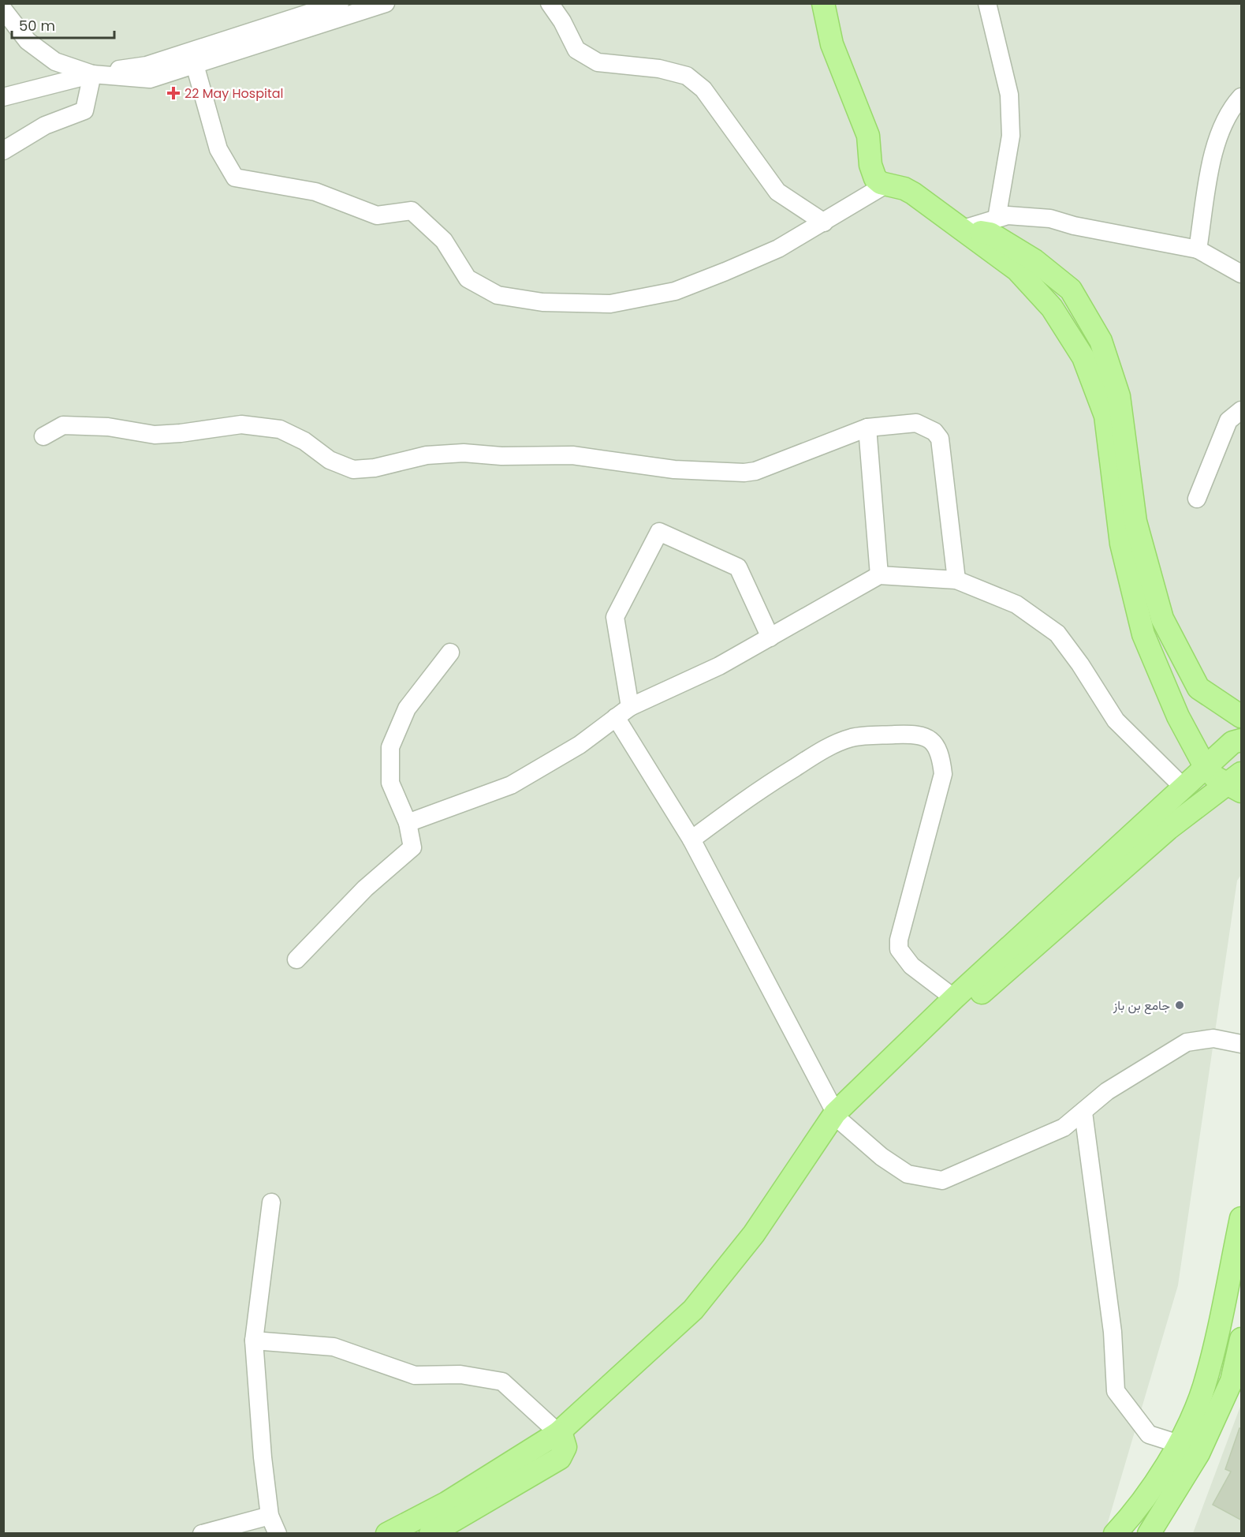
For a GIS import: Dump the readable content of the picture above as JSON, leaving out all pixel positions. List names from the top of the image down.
{
  "places": {
    "health": ["22 May Hospital"],
    "other": ["جامع بن باز"]
  },
  "scale_bar": "50 m"
}
